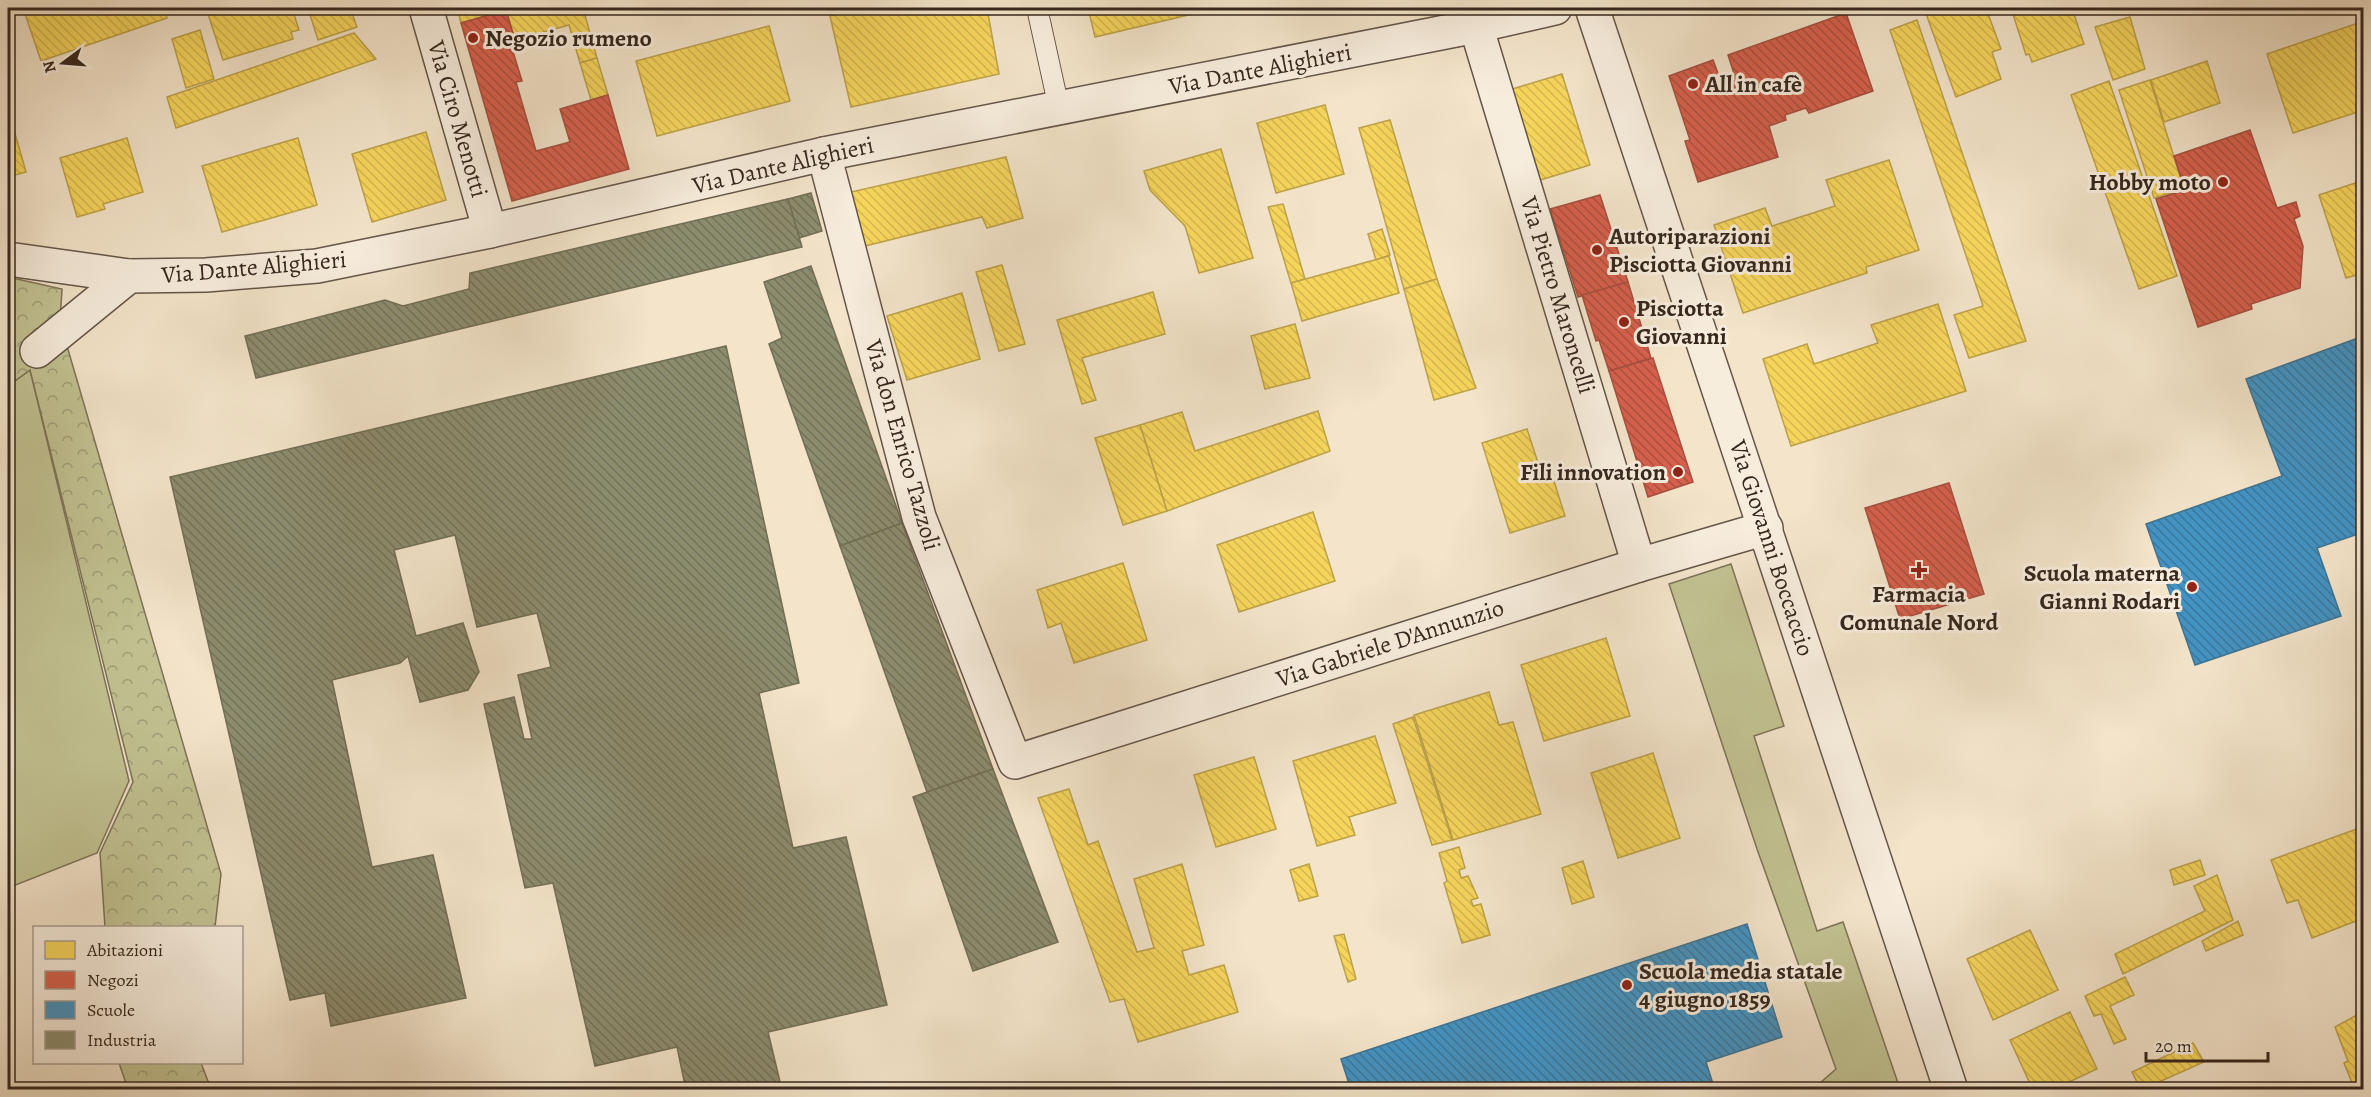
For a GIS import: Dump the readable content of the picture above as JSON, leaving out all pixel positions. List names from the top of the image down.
{
  "streets": {
    "street": [
      "Via Dante Alighieri",
      "Via Ciro Menotti",
      "Via Pietro Maroncelli",
      "Via don Enrico Tazzoli",
      "Via Giovanni Boccaccio",
      "Via Gabriele D'Annunzio"
    ]
  },
  "crossings": [
    ["Via Dante Alighieri", "Via Ciro Menotti"],
    ["Via Dante Alighieri", "Via Pietro Maroncelli"],
    ["Via Dante Alighieri", "Via don Enrico Tazzoli"],
    ["Via Pietro Maroncelli", "Via Gabriele D'Annunzio"],
    ["Via don Enrico Tazzoli", "Via Gabriele D'Annunzio"],
    ["Via Giovanni Boccaccio", "Via Gabriele D'Annunzio"]
  ],
  "places": {
    "other": [
      "Negozio rumeno",
      "All in cafè",
      "Hobby moto",
      "Autoriparazioni Pisciotta Giovanni",
      "Pisciotta Giovanni",
      "Fili innovation",
      "Scuola materna Gianni Rodari",
      "Scuola media statale 4 giugno 1859"
    ],
    "health": ["Farmacia Comunale Nord"]
  },
  "legend": [
    "Abitazioni",
    "Negozi",
    "Scuole",
    "Industria"
  ],
  "scale_bar": "20 m",
  "north": "left"
}
